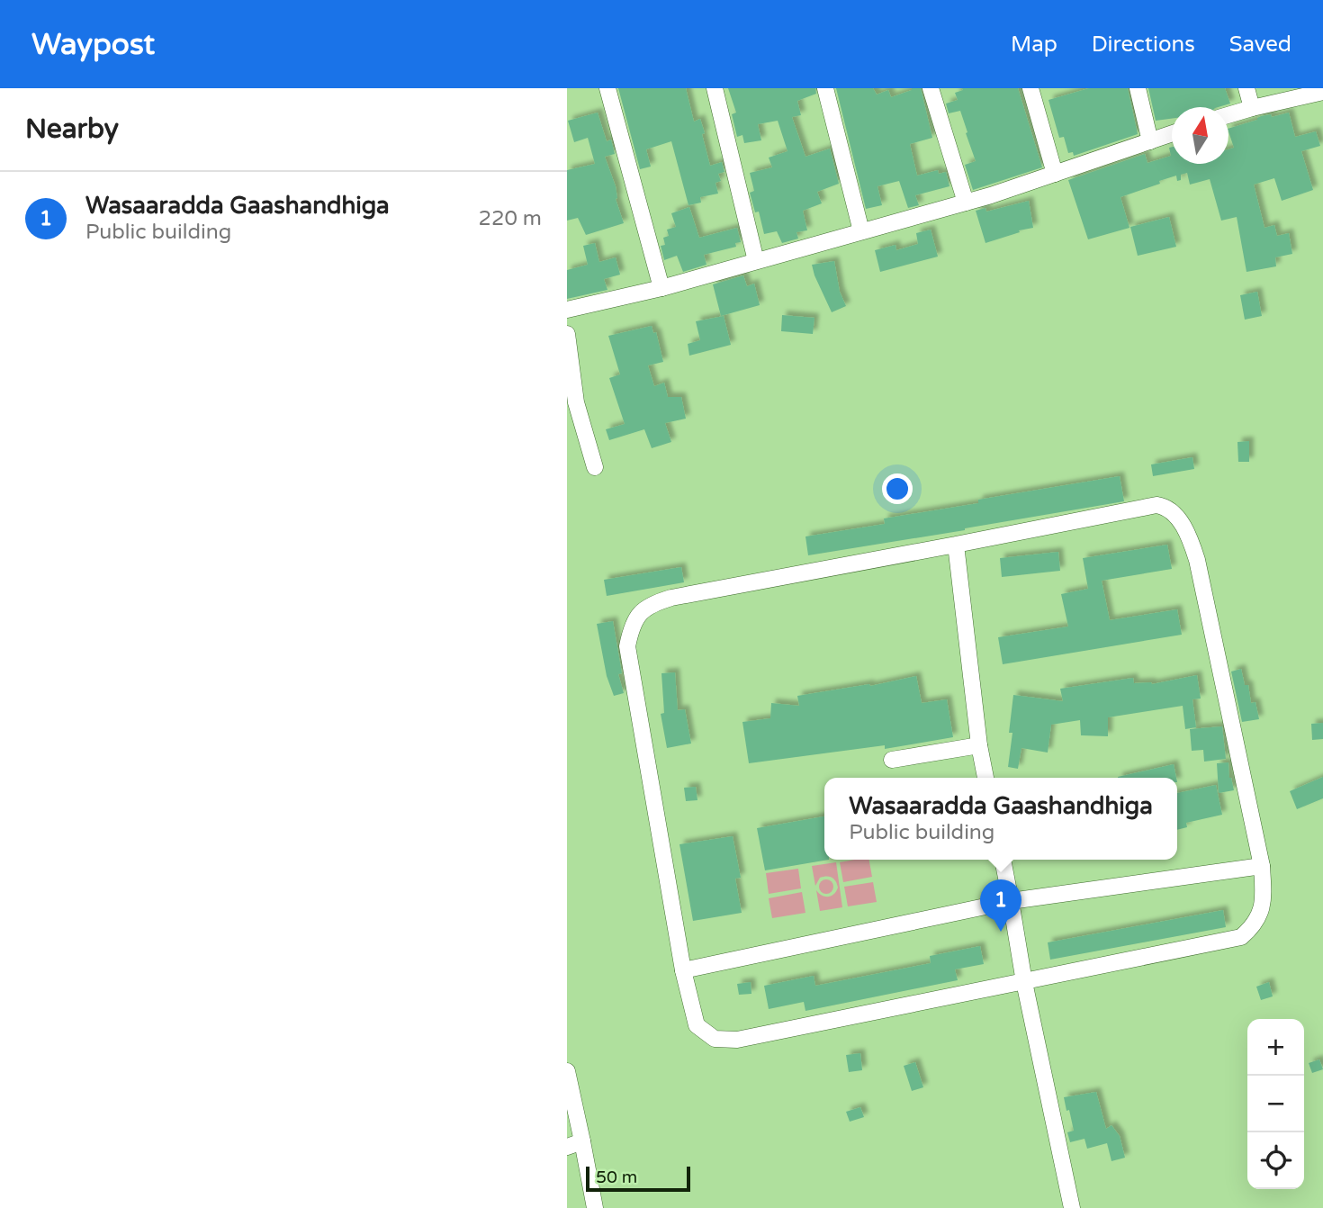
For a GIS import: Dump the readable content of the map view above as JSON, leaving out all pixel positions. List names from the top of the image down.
{
  "scale_bar": "50 m",
  "north": "top",
  "page": {
    "header": "Waypost",
    "nav": ["Map", "Directions", "Saved"],
    "heading": "Nearby",
    "list": [
      {
        "mark": "1",
        "name": "Wasaaradda Gaashandhiga",
        "note": "Public building",
        "value": "220 m"
      }
    ],
    "popup": ["Wasaaradda Gaashandhiga", "Public building"],
    "pins": "1",
    "map_buttons": ["+", "−"],
    "scale": "50 m"
  }
}
